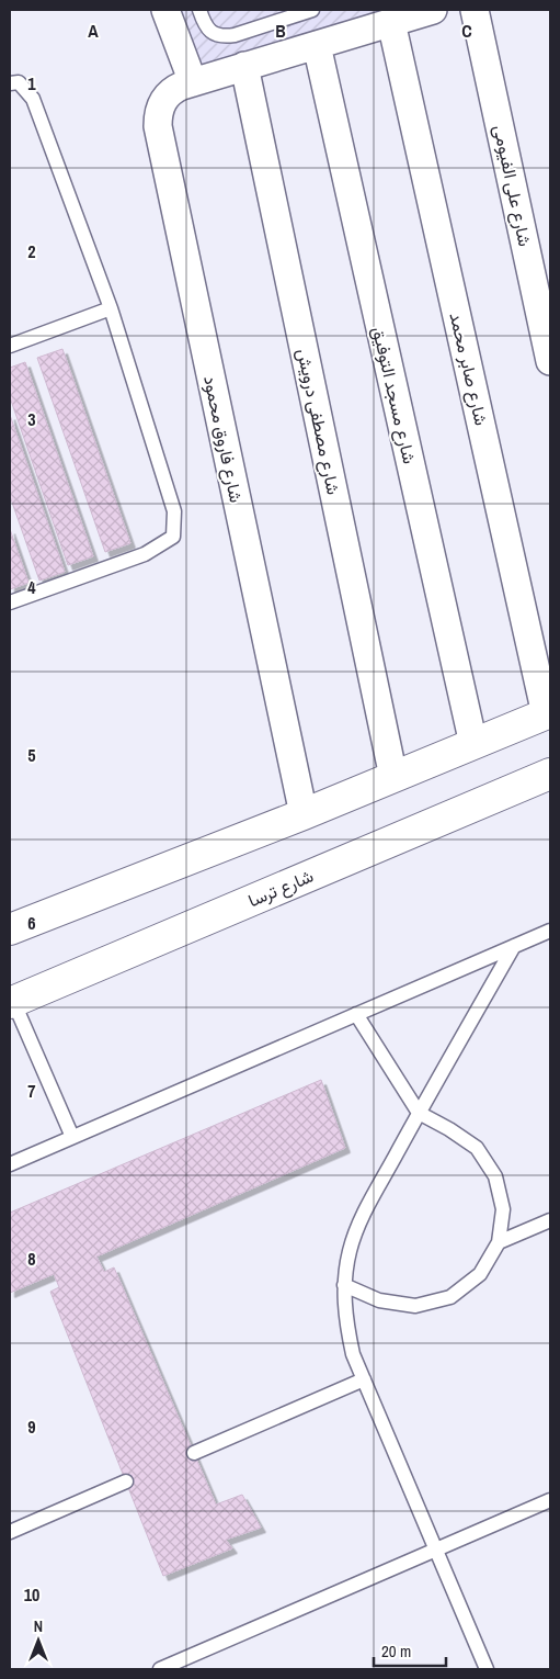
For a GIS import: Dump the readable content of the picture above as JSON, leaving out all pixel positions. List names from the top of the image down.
{
  "streets": {
    "main road": ["شارع ترسا"],
    "street": [
      "شارع على الفيومى",
      "شارع صابر محمد",
      "شارع مسجد التوفيق",
      "شارع مصطفى درويش",
      "شارع فاروق محمود"
    ]
  },
  "crossings": [
    ["شارع صابر محمد", "شارع فاروق محمود"],
    ["شارع مسجد التوفيق", "شارع فاروق محمود"],
    ["شارع مصطفى درويش", "شارع فاروق محمود"]
  ],
  "scale_bar": "20 m",
  "north": "top",
  "grid": {
    "columns": ["A", "B", "C"],
    "rows": [
      "1",
      "2",
      "3",
      "4",
      "5",
      "6",
      "7",
      "8",
      "9",
      "10"
    ]
  }
}
